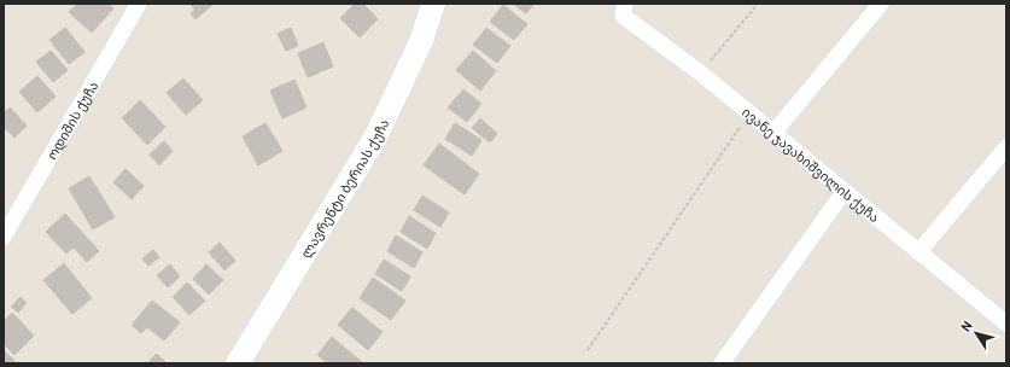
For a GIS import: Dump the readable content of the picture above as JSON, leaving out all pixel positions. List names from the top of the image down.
{
  "streets": {
    "main road": ["ლავრენტი ბერიას ქუჩა"],
    "street": ["ოდიშის ქუჩა", "ივანე ჯავახიშვილის ქუჩა"]
  },
  "north": "top left"
}
